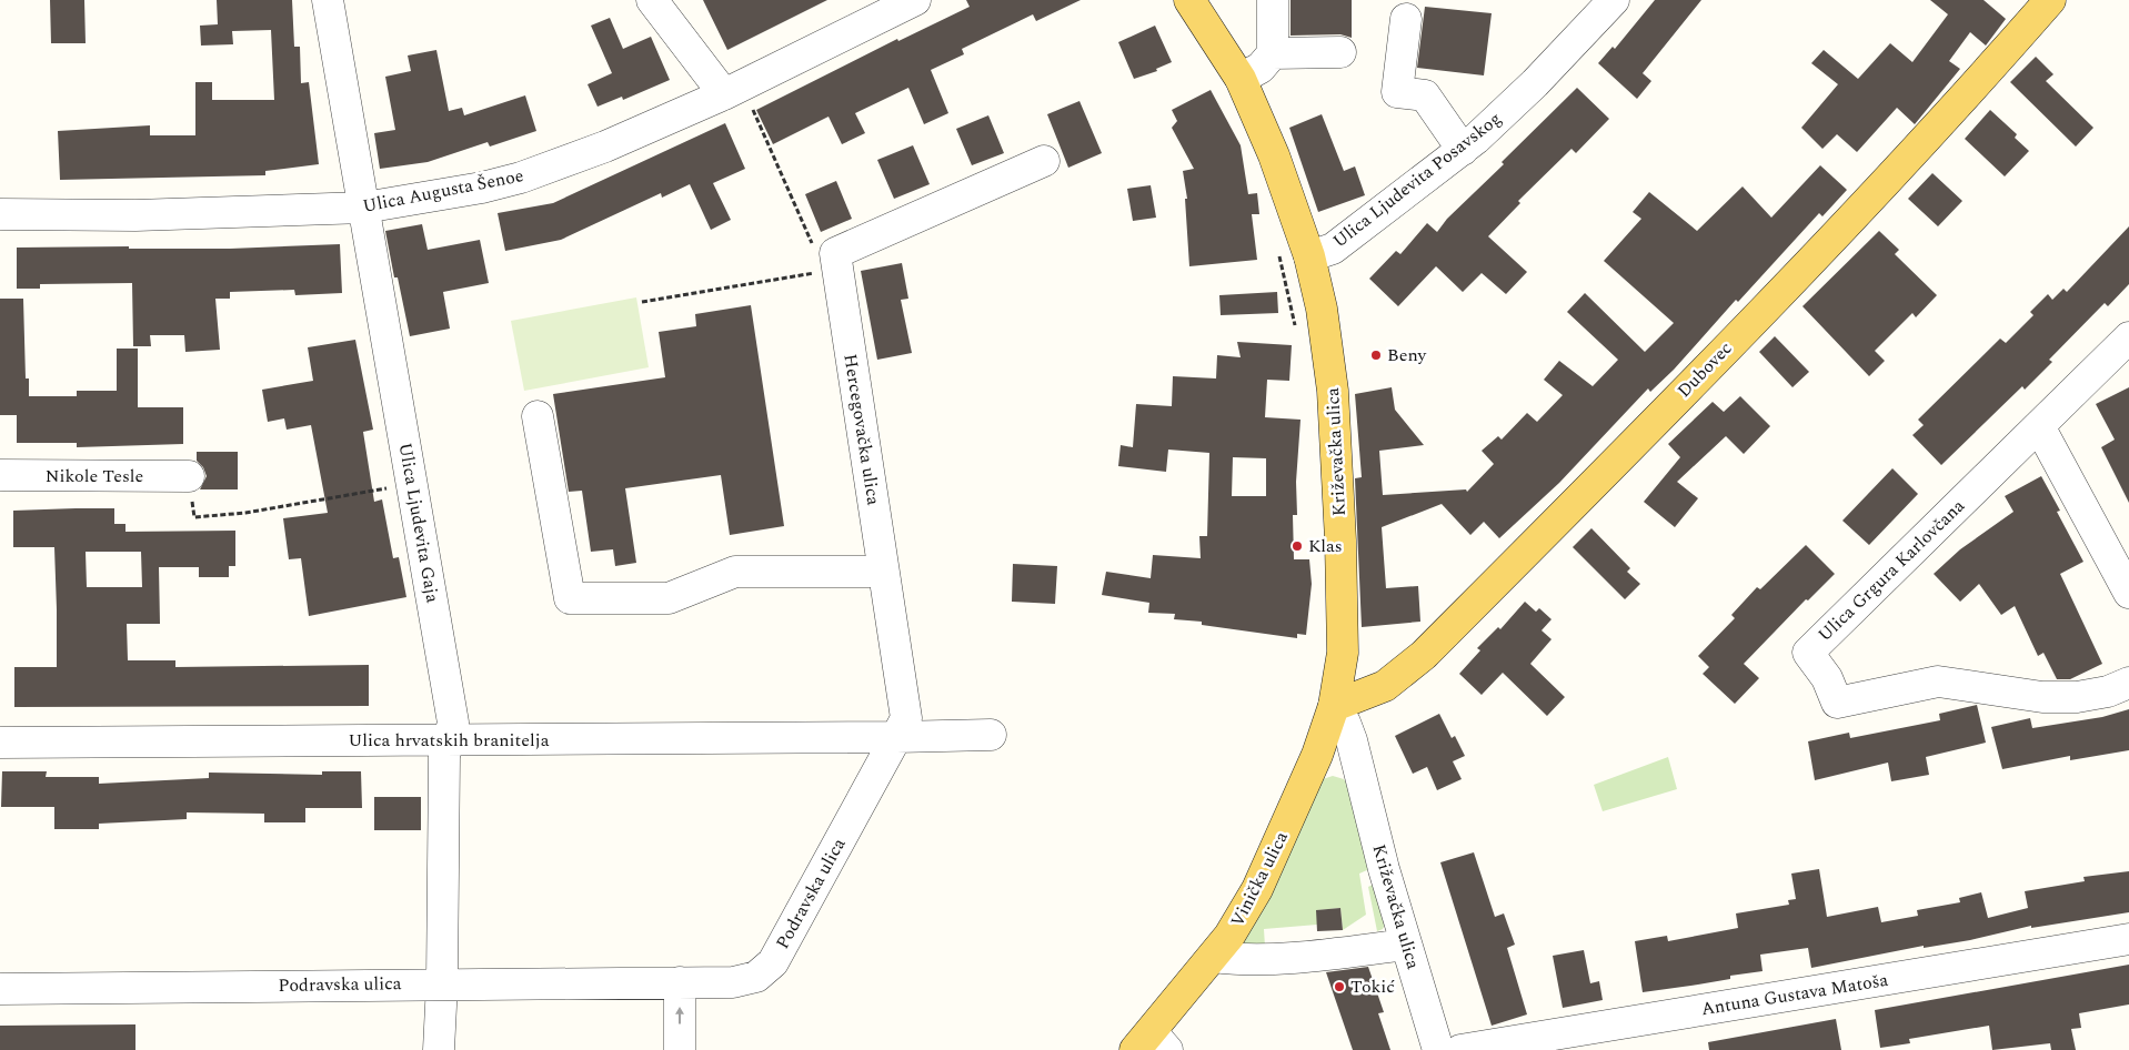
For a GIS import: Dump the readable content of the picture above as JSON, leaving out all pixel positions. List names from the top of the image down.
{
  "streets": {
    "main road": ["Dubovec", "Križevačka ulica", "Vinička ulica"],
    "street": [
      "Ulica Ljudevita Posavskog",
      "Ulica Augusta Šenoe",
      "Hercegovačka ulica",
      "Nikole Tesle",
      "Ulica Ljudevita Gaja",
      "Ulica Grgura Karlovčana",
      "Ulica hrvatskih branitelja",
      "Podravska ulica",
      "Antuna Gustava Matoša"
    ]
  },
  "crossings": [
    ["Ulica Ljudevita Posavskog", "Križevačka ulica"],
    ["Ulica Augusta Šenoe", "Ulica Ljudevita Gaja"],
    ["Dubovec", "Križevačka ulica"],
    ["Dubovec", "Vinička ulica"],
    ["Hercegovačka ulica", "Ulica hrvatskih branitelja"],
    ["Hercegovačka ulica", "Podravska ulica"],
    ["Križevačka ulica", "Vinička ulica"],
    ["Ulica Ljudevita Gaja", "Ulica hrvatskih branitelja"],
    ["Ulica Ljudevita Gaja", "Podravska ulica"],
    ["Ulica hrvatskih branitelja", "Podravska ulica"]
  ],
  "places": ["Beny", "Klas", "Tokić"]
}
